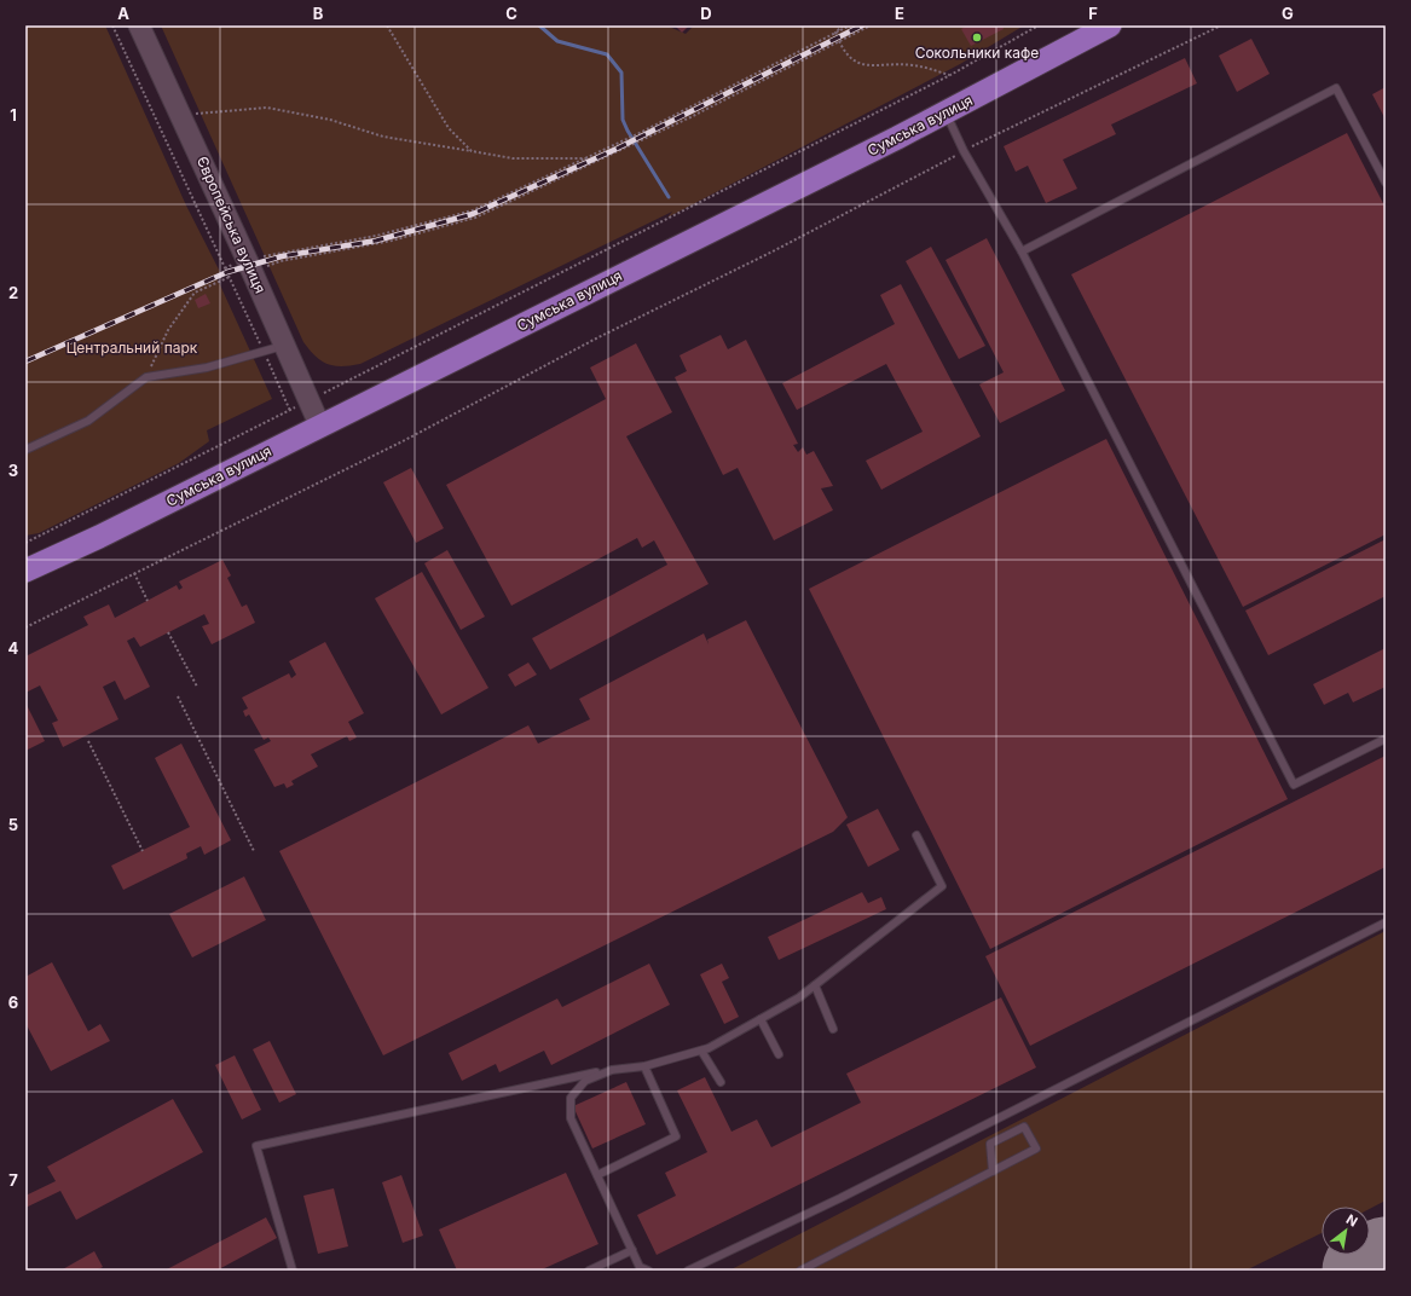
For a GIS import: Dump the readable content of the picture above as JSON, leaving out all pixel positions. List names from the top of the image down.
{
  "streets": {
    "main road": ["Сумська вулиця", "Європейська вулиця"]
  },
  "crossings": [
    ["Сумська вулиця", "Європейська вулиця"]
  ],
  "parks": ["Центральний парк"],
  "places": ["Сокольники кафе"],
  "north": "top right",
  "grid": {
    "columns": [
      "A",
      "B",
      "C",
      "D",
      "E",
      "F",
      "G"
    ],
    "rows": [
      "1",
      "2",
      "3",
      "4",
      "5",
      "6",
      "7"
    ]
  }
}
